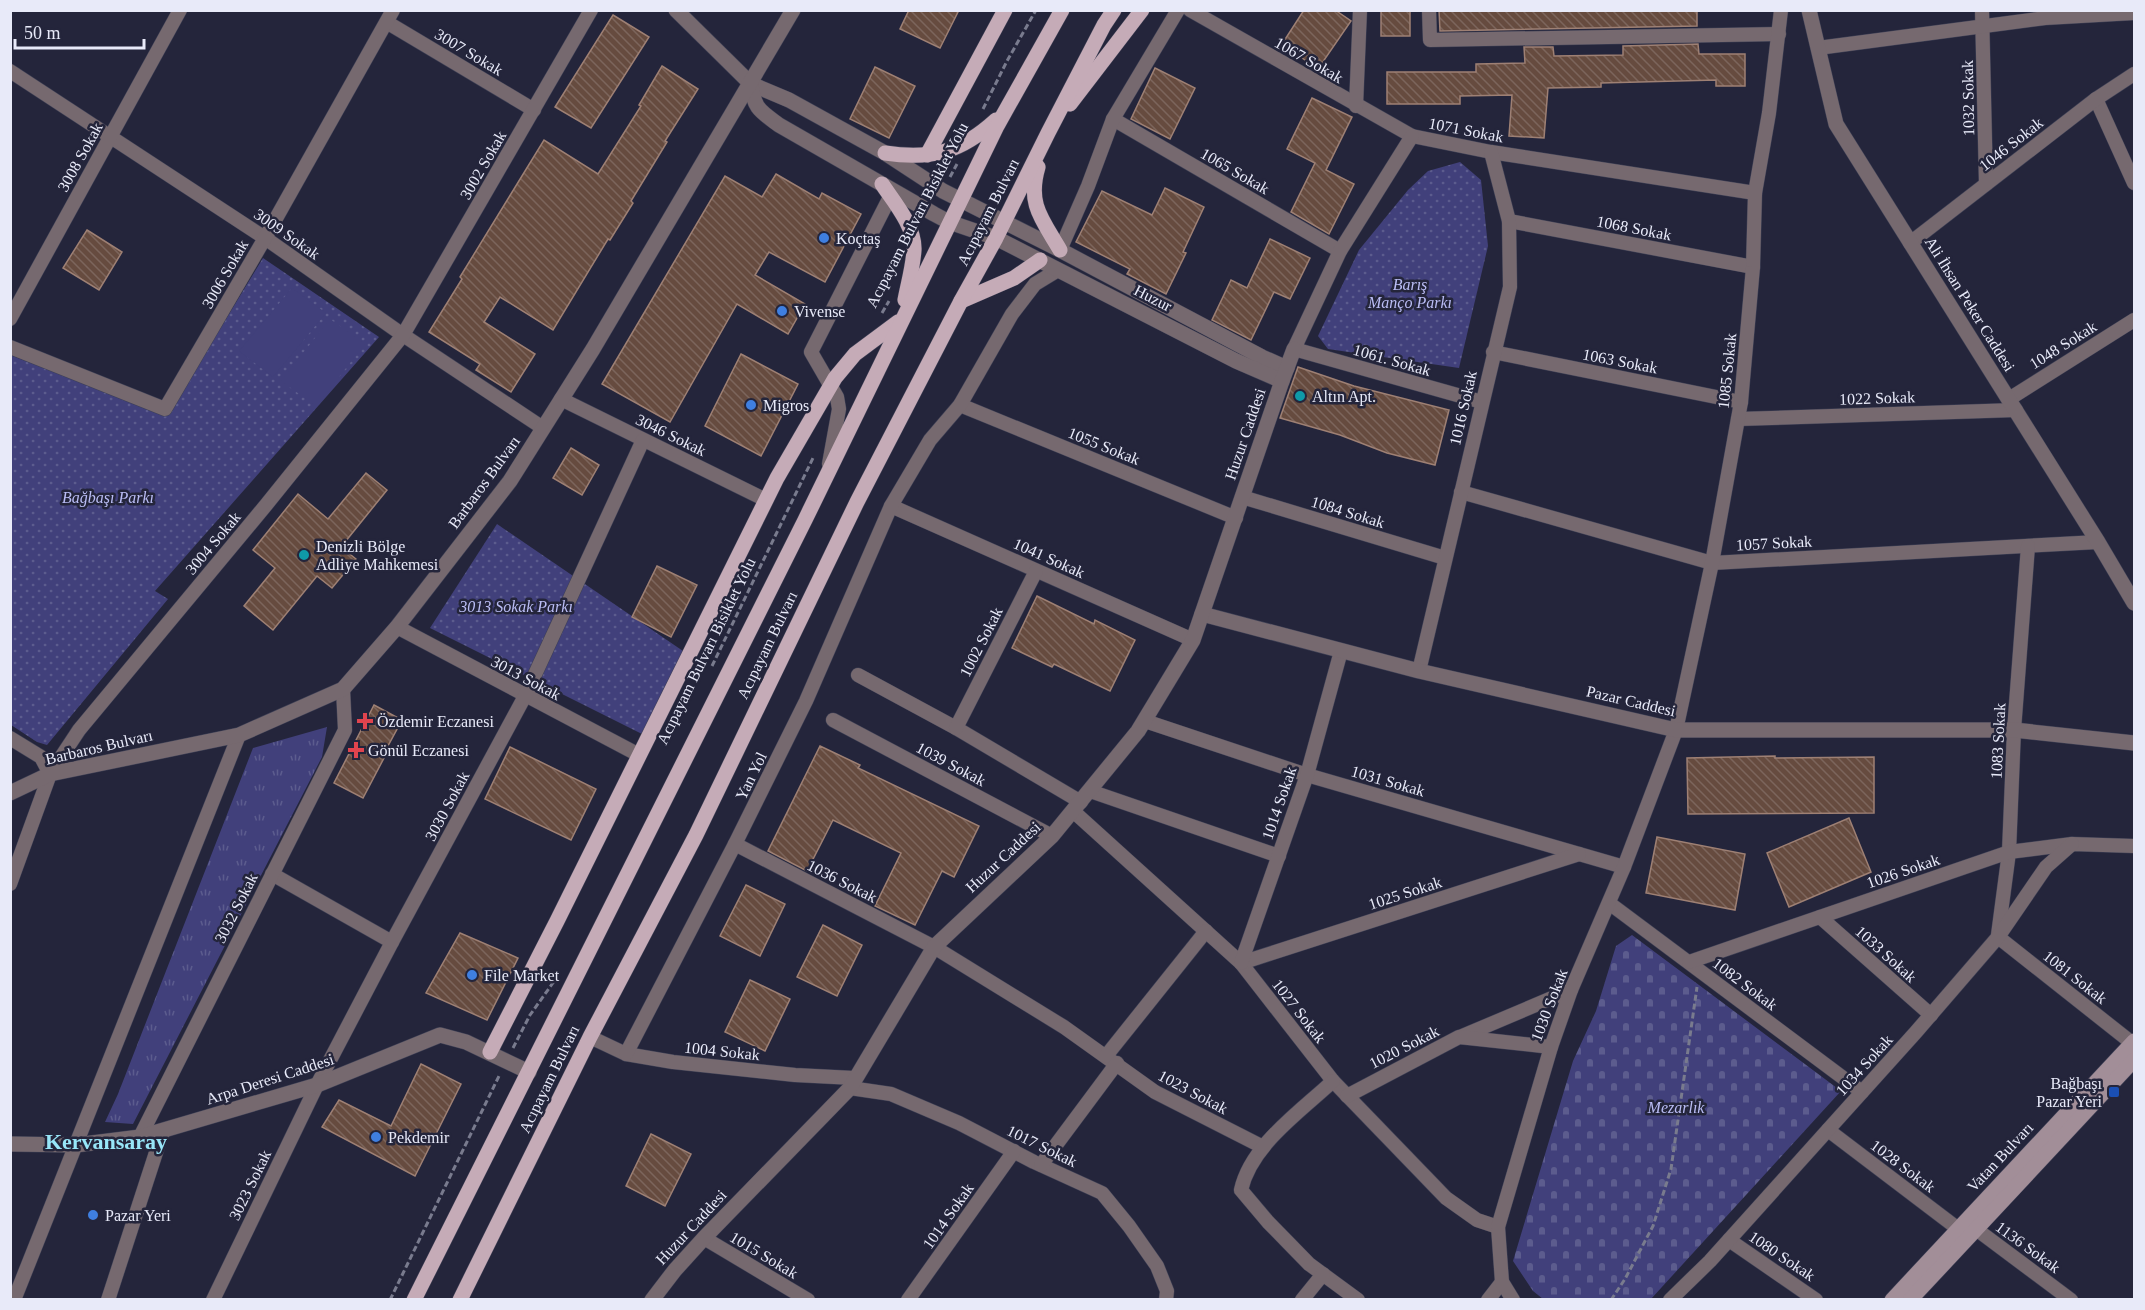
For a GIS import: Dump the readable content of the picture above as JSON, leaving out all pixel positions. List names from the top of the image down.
{
  "streets": {
    "main road": ["Acıpayam Bulvarı", "Vatan Bulvarı"],
    "street": [
      "3007 Sokak",
      "1067 Sokak",
      "1032 Sokak",
      "1071 Sokak",
      "1046 Sokak",
      "3008 Sokak",
      "3002 Sokak",
      "1065 Sokak",
      "1068 Sokak",
      "3009 Sokak",
      "3006 Sokak",
      "Huzur",
      "Ali İhsan Peker Caddesi",
      "1048 Sokak",
      "1061. Sokak",
      "1063 Sokak",
      "1085 Sokak",
      "1022 Sokak",
      "1016 Sokak",
      "Huzur Caddesi",
      "3046 Sokak",
      "1055 Sokak",
      "Barbaros Bulvarı",
      "1084 Sokak",
      "3004 Sokak",
      "1057 Sokak",
      "1041 Sokak",
      "1002 Sokak",
      "3013 Sokak",
      "Pazar Caddesi",
      "1083 Sokak",
      "1039 Sokak",
      "Yan Yol",
      "1031 Sokak",
      "1014 Sokak",
      "3030 Sokak",
      "1026 Sokak",
      "1036 Sokak",
      "1025 Sokak",
      "3032 Sokak",
      "1033 Sokak",
      "1081 Sokak",
      "1082 Sokak",
      "1030 Sokak",
      "1027 Sokak",
      "1020 Sokak",
      "1004 Sokak",
      "1034 Sokak",
      "Arpa Deresi Caddesi",
      "1023 Sokak",
      "1017 Sokak",
      "1028 Sokak",
      "3023 Sokak",
      "1136 Sokak",
      "1015 Sokak",
      "1080 Sokak"
    ],
    "path": ["Acıpayam Bulvarı Bisiklet Yolu"]
  },
  "crossings": [
    ["3007 Sokak", "3002 Sokak"],
    ["3007 Sokak", "3006 Sokak"],
    ["1067 Sokak", "1071 Sokak"],
    ["1032 Sokak", "1046 Sokak"],
    ["1071 Sokak", "1065 Sokak"],
    ["1071 Sokak", "1061. Sokak"],
    ["1071 Sokak", "1085 Sokak"],
    ["1071 Sokak", "1016 Sokak"],
    ["1046 Sokak", "Ali İhsan Peker Caddesi"],
    ["3008 Sokak", "3009 Sokak"],
    ["3002 Sokak", "3009 Sokak"],
    ["3002 Sokak", "3004 Sokak"],
    ["Acıpayam Bulvarı", "Huzur"],
    ["Acıpayam Bulvarı", "1004 Sokak"],
    ["Acıpayam Bulvarı", "Arpa Deresi Caddesi"],
    ["Acıpayam Bulvarı Bisiklet Yolu", "Huzur"],
    ["1068 Sokak", "1085 Sokak"],
    ["1068 Sokak", "1016 Sokak"],
    ["3009 Sokak", "3006 Sokak"],
    ["3009 Sokak", "Barbaros Bulvarı"],
    ["3009 Sokak", "3004 Sokak"],
    ["Huzur", "Huzur Caddesi"],
    ["Huzur", "Barbaros Bulvarı"],
    ["Huzur", "Yan Yol"],
    ["Ali İhsan Peker Caddesi", "1048 Sokak"],
    ["Ali İhsan Peker Caddesi", "1022 Sokak"],
    ["Ali İhsan Peker Caddesi", "1057 Sokak"],
    ["1048 Sokak", "1022 Sokak"],
    ["1061. Sokak", "1016 Sokak"],
    ["1063 Sokak", "1085 Sokak"],
    ["1063 Sokak", "1016 Sokak"],
    ["1085 Sokak", "1022 Sokak"],
    ["1085 Sokak", "1057 Sokak"],
    ["1085 Sokak", "Pazar Caddesi"],
    ["1085 Sokak", "1030 Sokak"],
    ["1016 Sokak", "1084 Sokak"],
    ["1016 Sokak", "1057 Sokak"],
    ["1016 Sokak", "Pazar Caddesi"],
    ["Huzur Caddesi", "1055 Sokak"],
    ["Huzur Caddesi", "1084 Sokak"],
    ["Huzur Caddesi", "1041 Sokak"],
    ["Huzur Caddesi", "Pazar Caddesi"],
    ["Huzur Caddesi", "1039 Sokak"],
    ["Huzur Caddesi", "1031 Sokak"],
    ["Huzur Caddesi", "1036 Sokak"],
    ["Huzur Caddesi", "1027 Sokak"],
    ["Huzur Caddesi", "1004 Sokak"],
    ["Huzur Caddesi", "1023 Sokak"],
    ["Huzur Caddesi", "1017 Sokak"],
    ["Huzur Caddesi", "1015 Sokak"],
    ["3046 Sokak", "Barbaros Bulvarı"],
    ["3046 Sokak", "3030 Sokak"],
    ["1055 Sokak", "Yan Yol"],
    ["Barbaros Bulvarı", "3004 Sokak"],
    ["Barbaros Bulvarı", "3013 Sokak"],
    ["Barbaros Bulvarı", "3032 Sokak"],
    ["1057 Sokak", "1083 Sokak"],
    ["1041 Sokak", "1002 Sokak"],
    ["1041 Sokak", "Yan Yol"],
    ["3013 Sokak", "3030 Sokak"],
    ["Pazar Caddesi", "1083 Sokak"],
    ["Pazar Caddesi", "1014 Sokak"],
    ["Pazar Caddesi", "1030 Sokak"],
    ["1083 Sokak", "1026 Sokak"],
    ["1083 Sokak", "1081 Sokak"],
    ["1083 Sokak", "1034 Sokak"],
    ["Yan Yol", "1036 Sokak"],
    ["Yan Yol", "1004 Sokak"],
    ["1031 Sokak", "1014 Sokak"],
    ["1031 Sokak", "1025 Sokak"],
    ["1031 Sokak", "1030 Sokak"],
    ["1014 Sokak", "1025 Sokak"],
    ["1014 Sokak", "1027 Sokak"],
    ["1014 Sokak", "1017 Sokak"],
    ["3030 Sokak", "Arpa Deresi Caddesi"],
    ["3030 Sokak", "3023 Sokak"],
    ["1026 Sokak", "1033 Sokak"],
    ["1026 Sokak", "1082 Sokak"],
    ["1026 Sokak", "1034 Sokak"],
    ["1036 Sokak", "1023 Sokak"],
    ["1025 Sokak", "1027 Sokak"],
    ["3032 Sokak", "Arpa Deresi Caddesi"],
    ["1033 Sokak", "1034 Sokak"],
    ["1081 Sokak", "1034 Sokak"],
    ["1081 Sokak", "Vatan Bulvarı"],
    ["1082 Sokak", "1030 Sokak"],
    ["1082 Sokak", "1034 Sokak"],
    ["1030 Sokak", "1027 Sokak"],
    ["1030 Sokak", "1020 Sokak"],
    ["1027 Sokak", "1020 Sokak"],
    ["1004 Sokak", "1017 Sokak"],
    ["1034 Sokak", "1028 Sokak"],
    ["1034 Sokak", "1080 Sokak"],
    ["Arpa Deresi Caddesi", "3023 Sokak"],
    ["Vatan Bulvarı", "1028 Sokak"],
    ["Vatan Bulvarı", "1136 Sokak"],
    ["1028 Sokak", "1136 Sokak"]
  ],
  "districts": ["Kervansaray"],
  "parks": [
    "Barış Manço Parkı",
    "Bağbaşı Parkı",
    "3013 Sokak Parkı",
    "Mezarlık"
  ],
  "places": {
    "other": [
      "Koçtaş",
      "Vivense",
      "Altın Apt.",
      "Migros",
      "Denizli Bölge Adliye Mahkemesi",
      "File Market",
      "Pekdemir",
      "Pazar Yeri"
    ],
    "health": ["Özdemir Eczanesi", "Gönül Eczanesi"],
    "transit": ["Bağbaşı Pazar Yeri"]
  },
  "scale_bar": "50 m"
}
